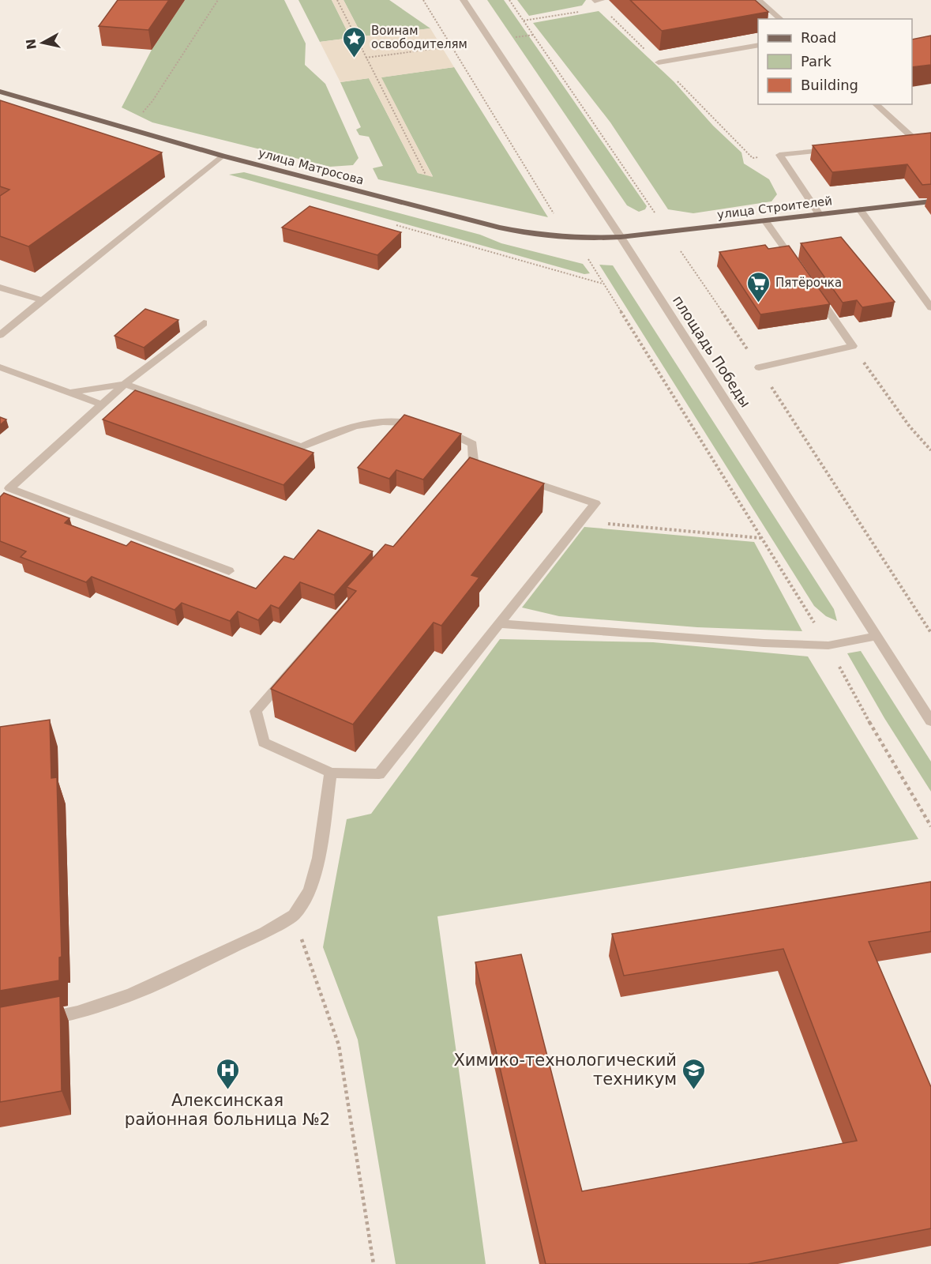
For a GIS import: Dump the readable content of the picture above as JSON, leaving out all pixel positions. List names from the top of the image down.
{
  "streets": {
    "main road": ["улица Матросова", "улица Строителей"],
    "street": ["площадь Победы"]
  },
  "crossings": [
    ["улица Матросова", "улица Строителей"],
    ["улица Матросова", "площадь Победы"],
    ["улица Строителей", "площадь Победы"]
  ],
  "places": {
    "place": ["Воинам освободителям"],
    "supermarket": ["Пятёрочка"],
    "hospital": ["Алексинская районная больница №2"],
    "school or university": ["Химико-технологический техникум"]
  },
  "legend": ["Road", "Park", "Building"],
  "north": "left"
}
